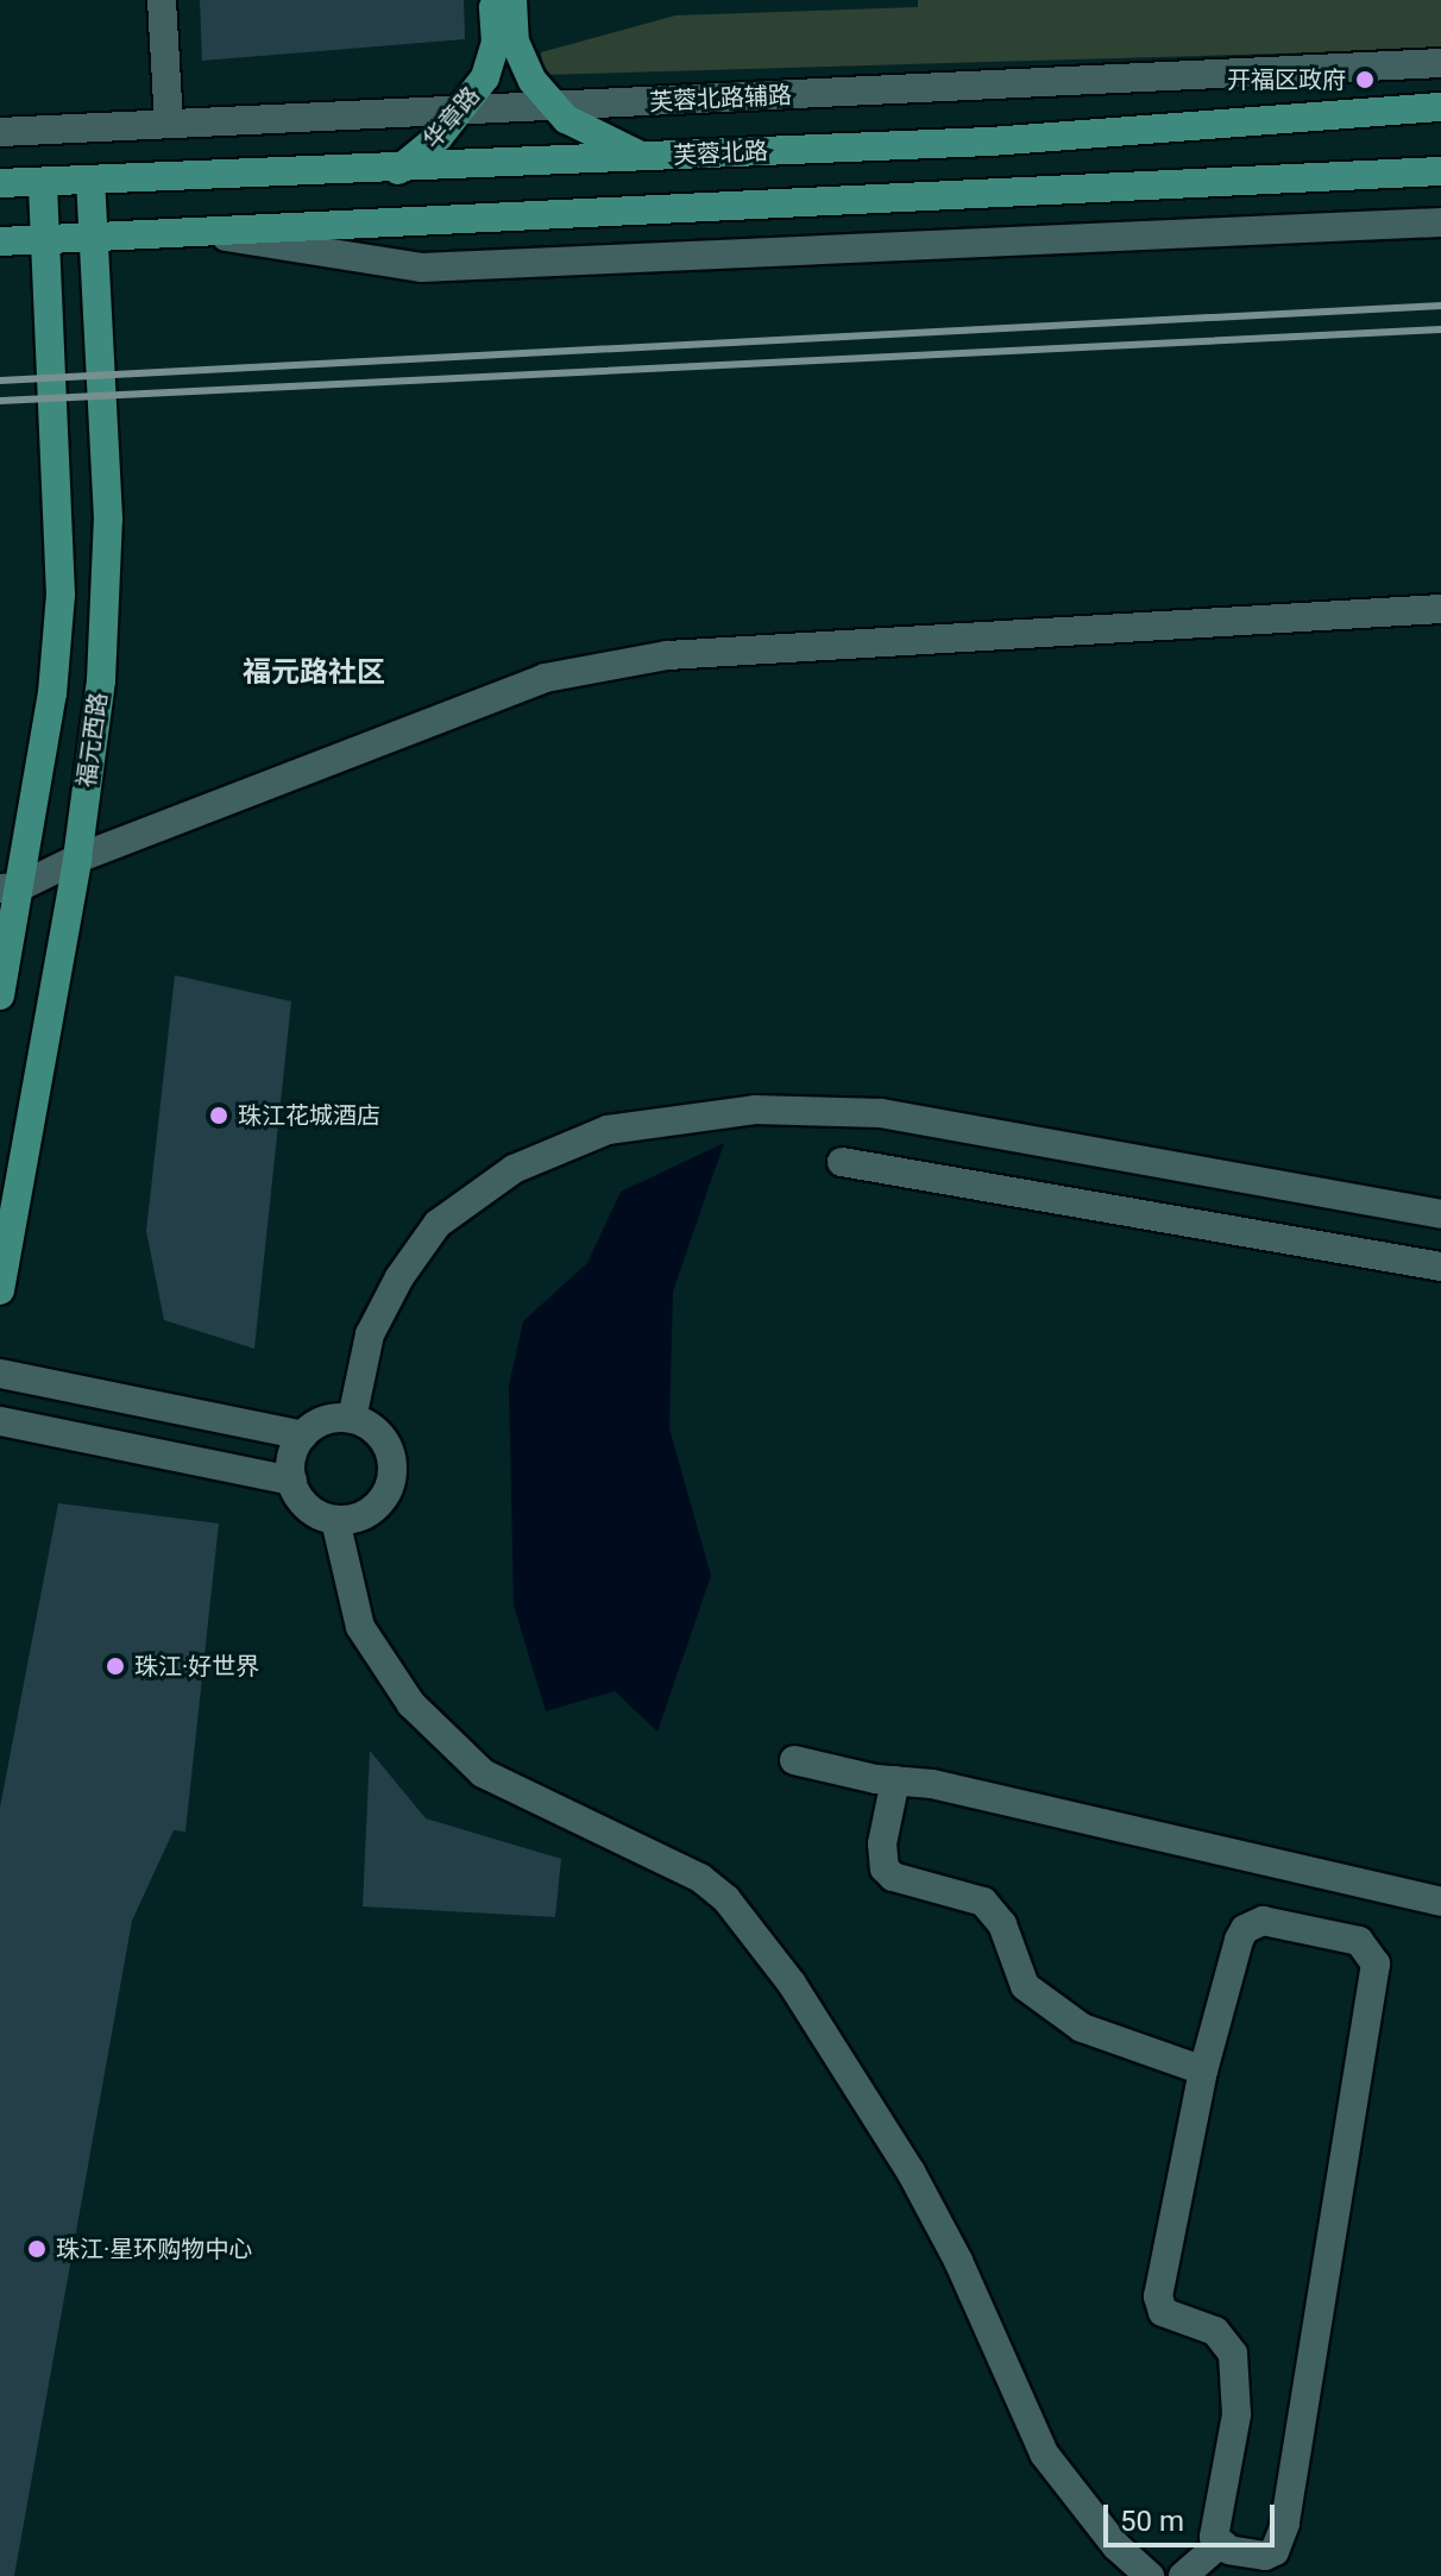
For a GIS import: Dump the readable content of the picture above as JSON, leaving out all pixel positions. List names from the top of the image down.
{
  "streets": {
    "main road": ["华章路", "芙蓉北路", "福元西路"],
    "street": ["芙蓉北路辅路"]
  },
  "crossings": [
    ["芙蓉北路辅路", "华章路"],
    ["华章路", "芙蓉北路"],
    ["芙蓉北路", "福元西路"]
  ],
  "districts": ["福元路社区"],
  "places": [
    "开福区政府",
    "珠江花城酒店",
    "珠江·好世界",
    "珠江·星环购物中心"
  ],
  "scale_bar": "50 m"
}
